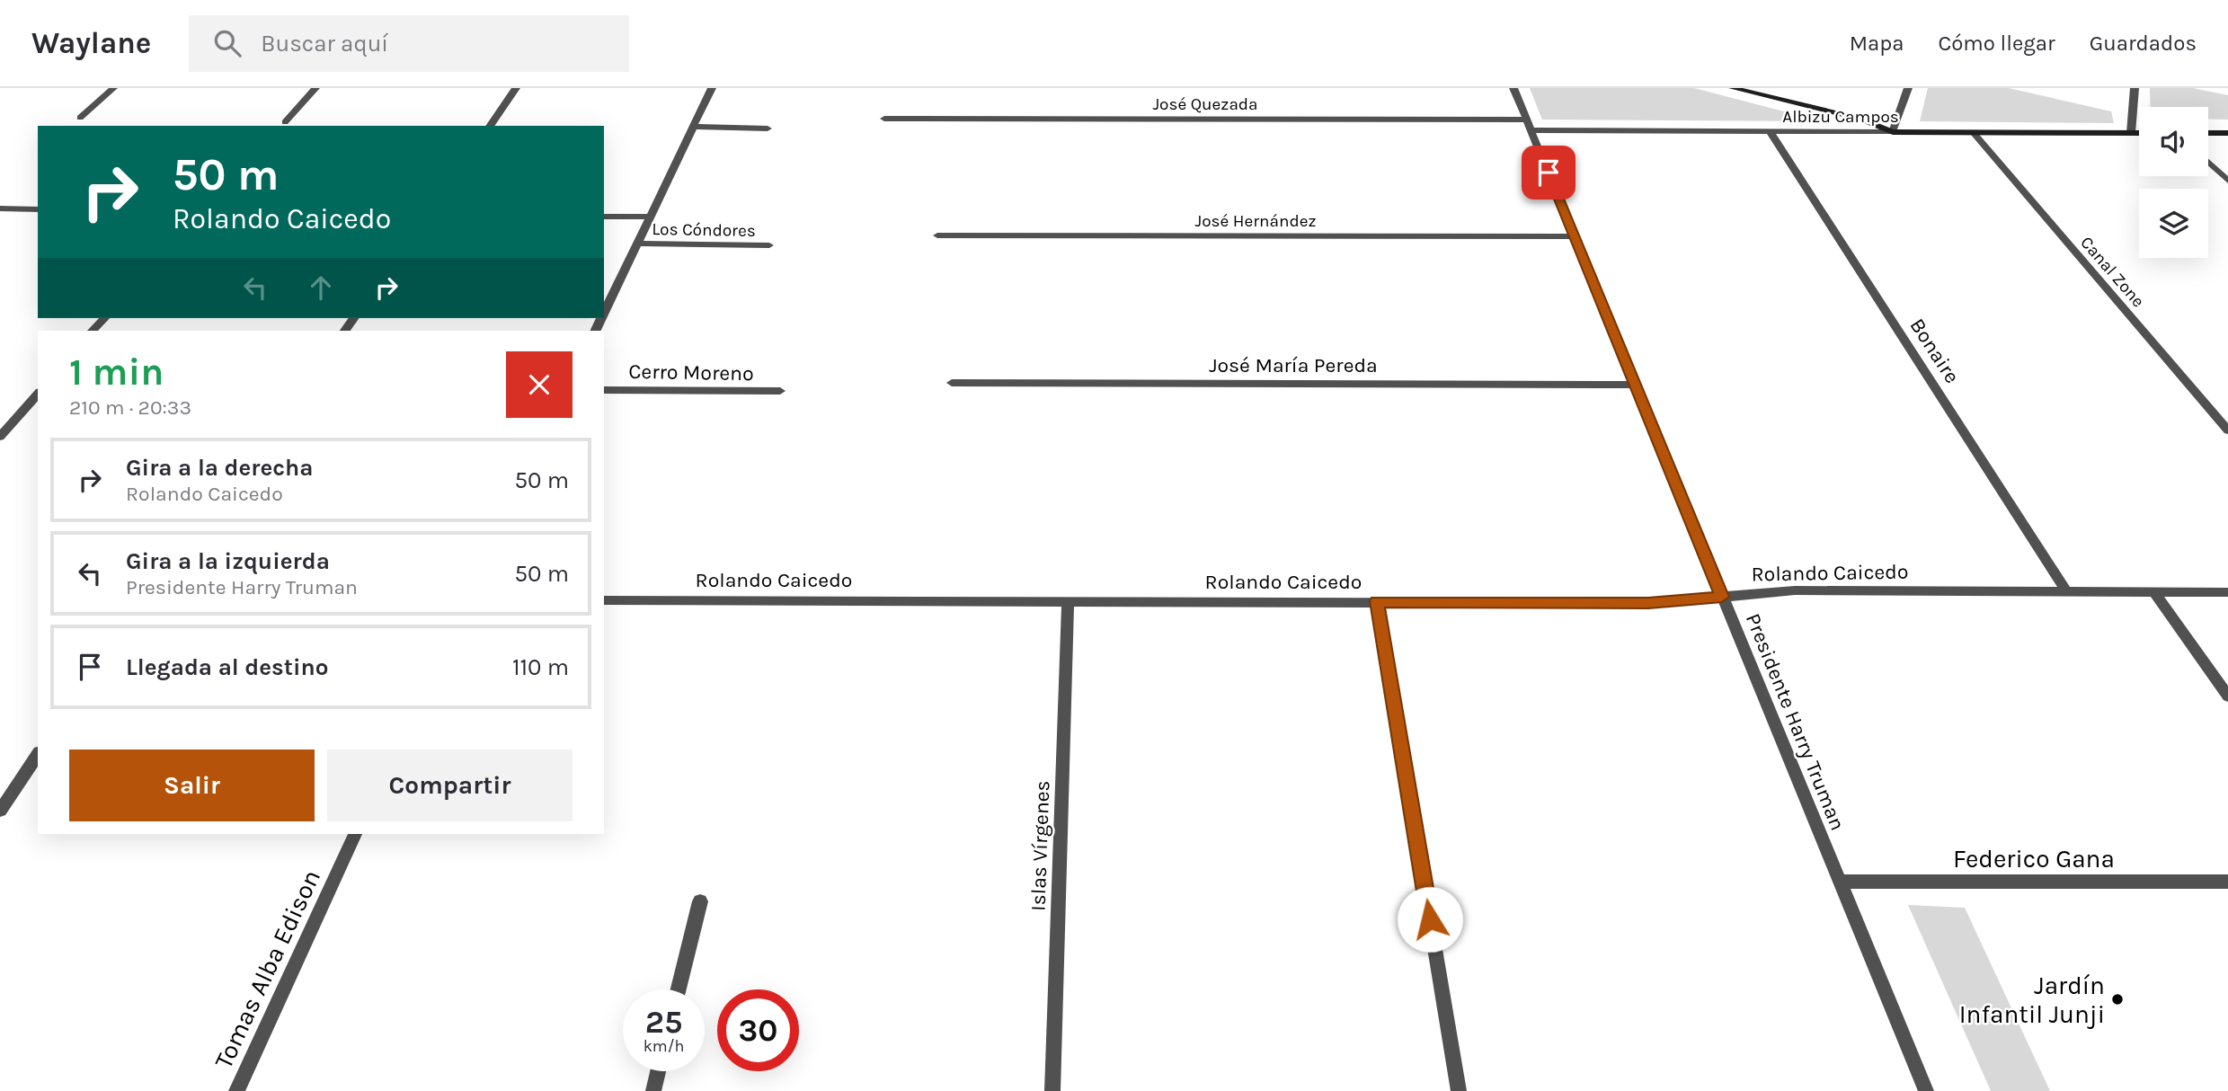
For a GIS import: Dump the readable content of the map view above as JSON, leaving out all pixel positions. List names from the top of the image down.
{
  "streets": {
    "street": [
      "José Quezada",
      "Albizu Campos",
      "José Hernández",
      "Los Cóndores",
      "Canal Zone",
      "Bonaire",
      "José María Pereda",
      "Cerro Moreno",
      "Rolando Caicedo",
      "Presidente Harry Truman",
      "Islas Vírgenes",
      "Federico Gana",
      "Tomas Alba Edison"
    ]
  },
  "crossings": [
    ["José Quezada", "Albizu Campos"],
    ["José Quezada", "Presidente Harry Truman"],
    ["Albizu Campos", "Canal Zone"],
    ["Albizu Campos", "Bonaire"],
    ["Albizu Campos", "Presidente Harry Truman"],
    ["José Hernández", "Presidente Harry Truman"],
    ["Bonaire", "Rolando Caicedo"],
    ["José María Pereda", "Presidente Harry Truman"],
    ["Rolando Caicedo", "Presidente Harry Truman"],
    ["Rolando Caicedo", "Islas Vírgenes"],
    ["Presidente Harry Truman", "Federico Gana"]
  ],
  "places": ["Jardín Infantil Junji"],
  "page": {
    "header": "Waylane",
    "search": "Buscar aquí",
    "nav": ["Mapa", "Cómo llegar", "Guardados"],
    "turn": ["50 m", "Rolando Caicedo"],
    "heading": ["1 min", "210 m · 20:33"],
    "list": [
      {
        "name": "Gira a la derecha",
        "note": "Rolando Caicedo",
        "value": "50 m"
      },
      {
        "name": "Gira a la izquierda",
        "note": "Presidente Harry Truman",
        "value": "50 m"
      },
      {
        "name": "Llegada al destino",
        "value": "110 m"
      }
    ],
    "buttons": ["Salir", "Compartir"],
    "speed": "25 km/h",
    "limit": "30"
  }
}
